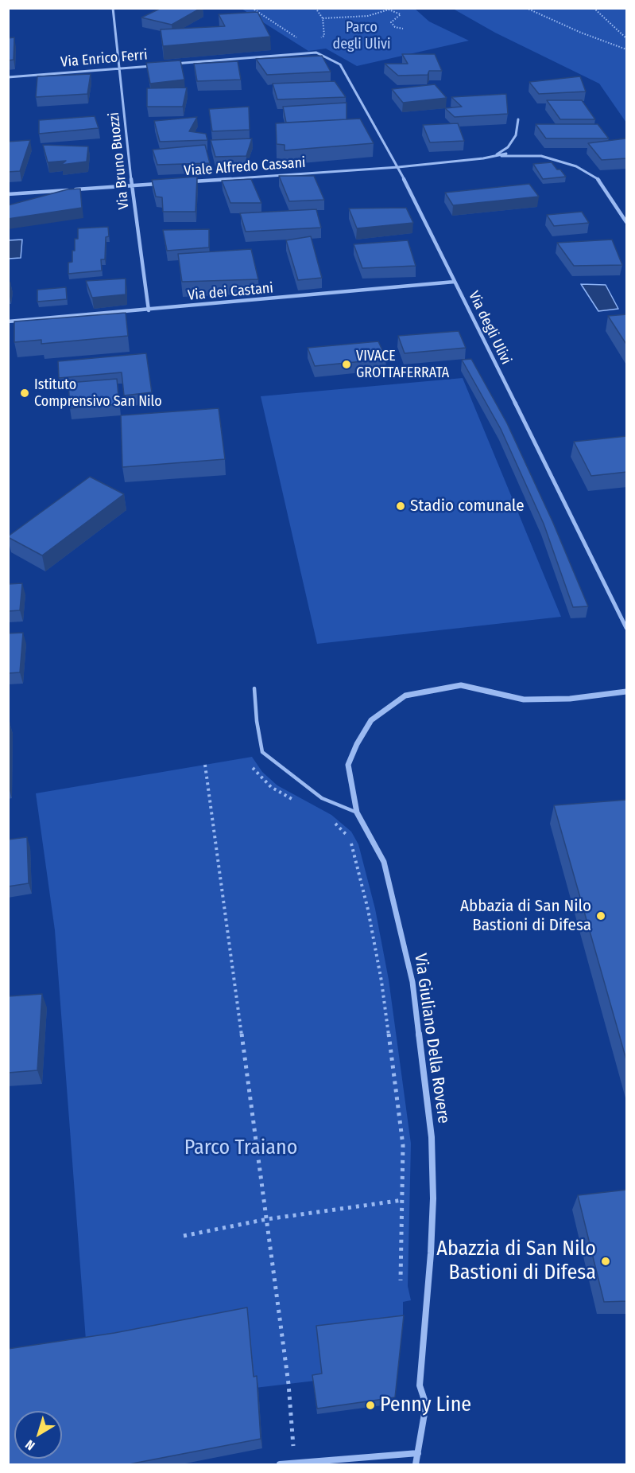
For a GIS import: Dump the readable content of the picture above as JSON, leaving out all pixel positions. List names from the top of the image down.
{
  "streets": {
    "street": [
      "Via Enrico Ferri",
      "Via Bruno Buozzi",
      "Viale Alfredo Cassani",
      "Via dei Castani",
      "Via degli Ulivi",
      "Via Giuliano Della Rovere"
    ]
  },
  "crossings": [
    ["Via Enrico Ferri", "Via Bruno Buozzi"],
    ["Via Enrico Ferri", "Via degli Ulivi"],
    ["Via Bruno Buozzi", "Viale Alfredo Cassani"],
    ["Via Bruno Buozzi", "Via dei Castani"],
    ["Viale Alfredo Cassani", "Via degli Ulivi"],
    ["Via dei Castani", "Via degli Ulivi"]
  ],
  "parks": ["Parco degli Ulivi", "Parco Traiano"],
  "places": [
    "VIVACE GROTTAFERRATA",
    "Istituto Comprensivo San Nilo",
    "Stadio comunale",
    "Abbazia di San Nilo Bastioni di Difesa",
    "Abazzia di San Nilo Bastioni di Difesa",
    "Penny Line"
  ],
  "north": "bottom left"
}
